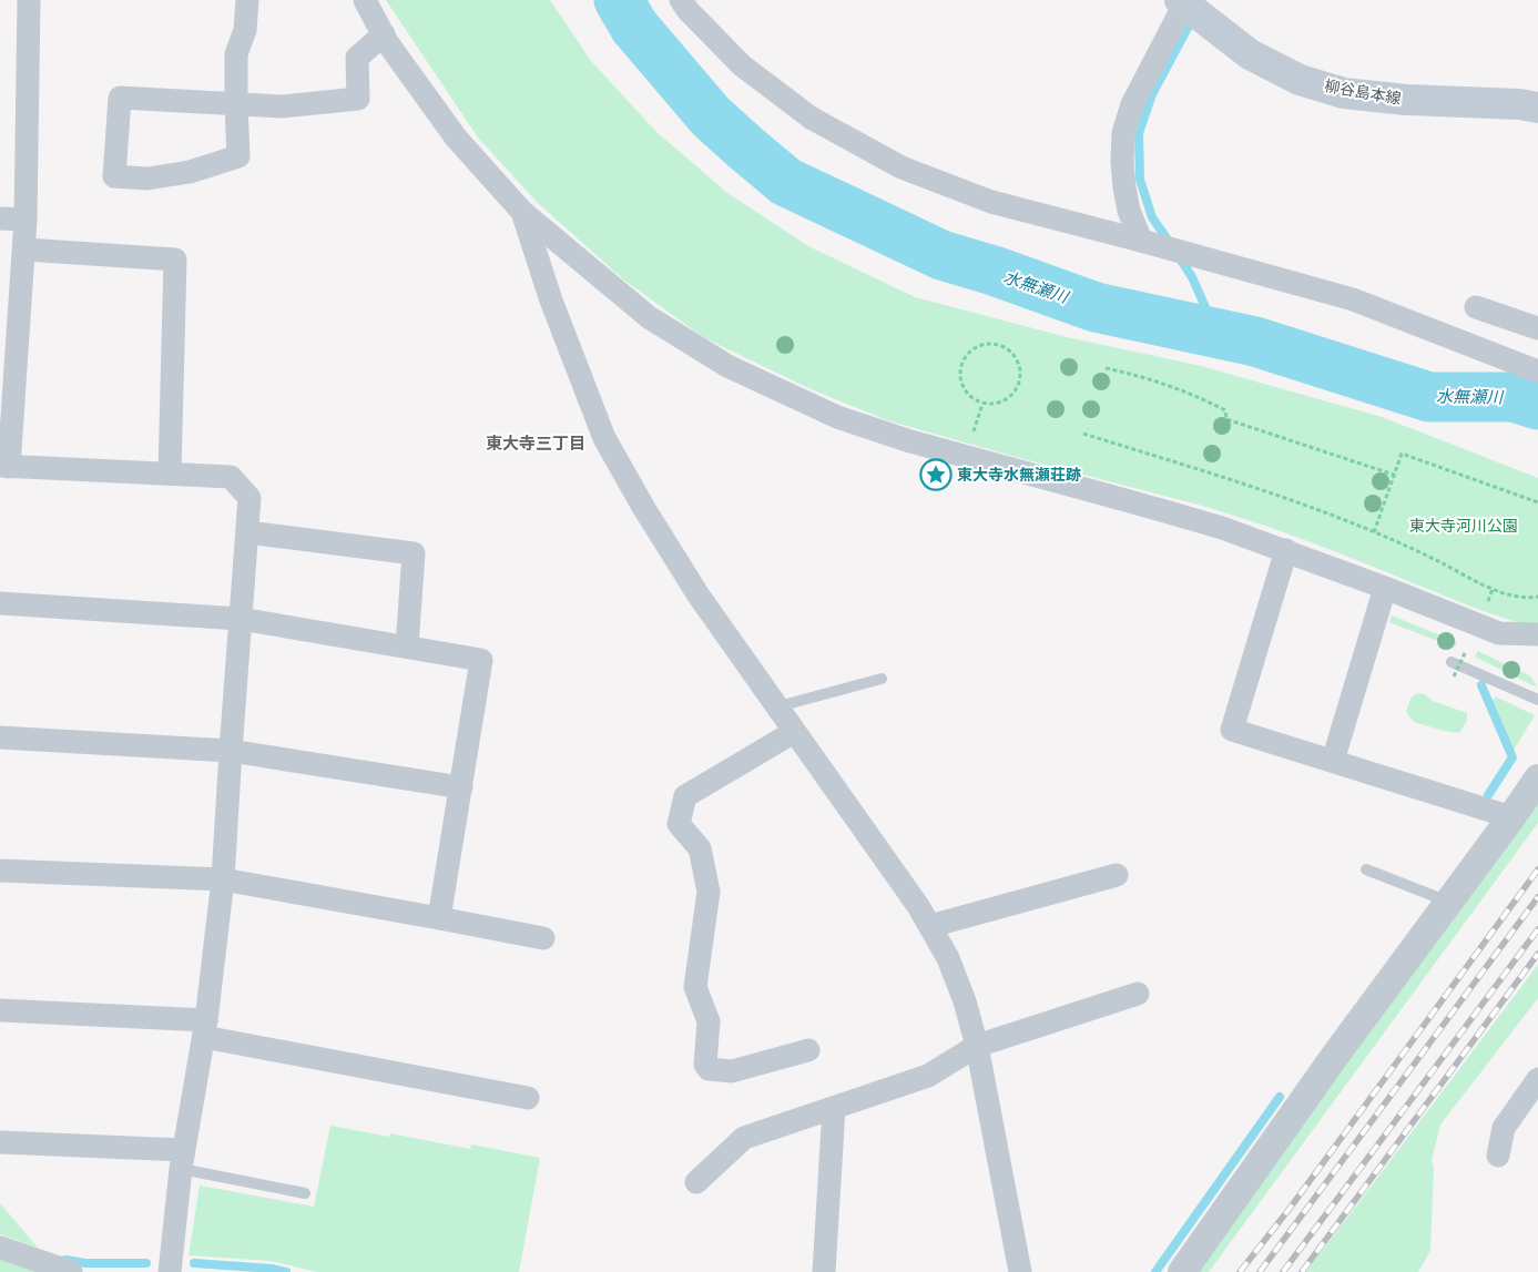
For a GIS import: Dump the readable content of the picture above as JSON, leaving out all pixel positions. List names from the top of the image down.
{
  "streets": {
    "main road": ["柳谷島本線"]
  },
  "districts": ["東大寺三丁目"],
  "water": ["水無瀬川"],
  "parks": ["東大寺河川公園"],
  "places": {
    "place": ["東大寺水無瀬荘跡"]
  }
}
